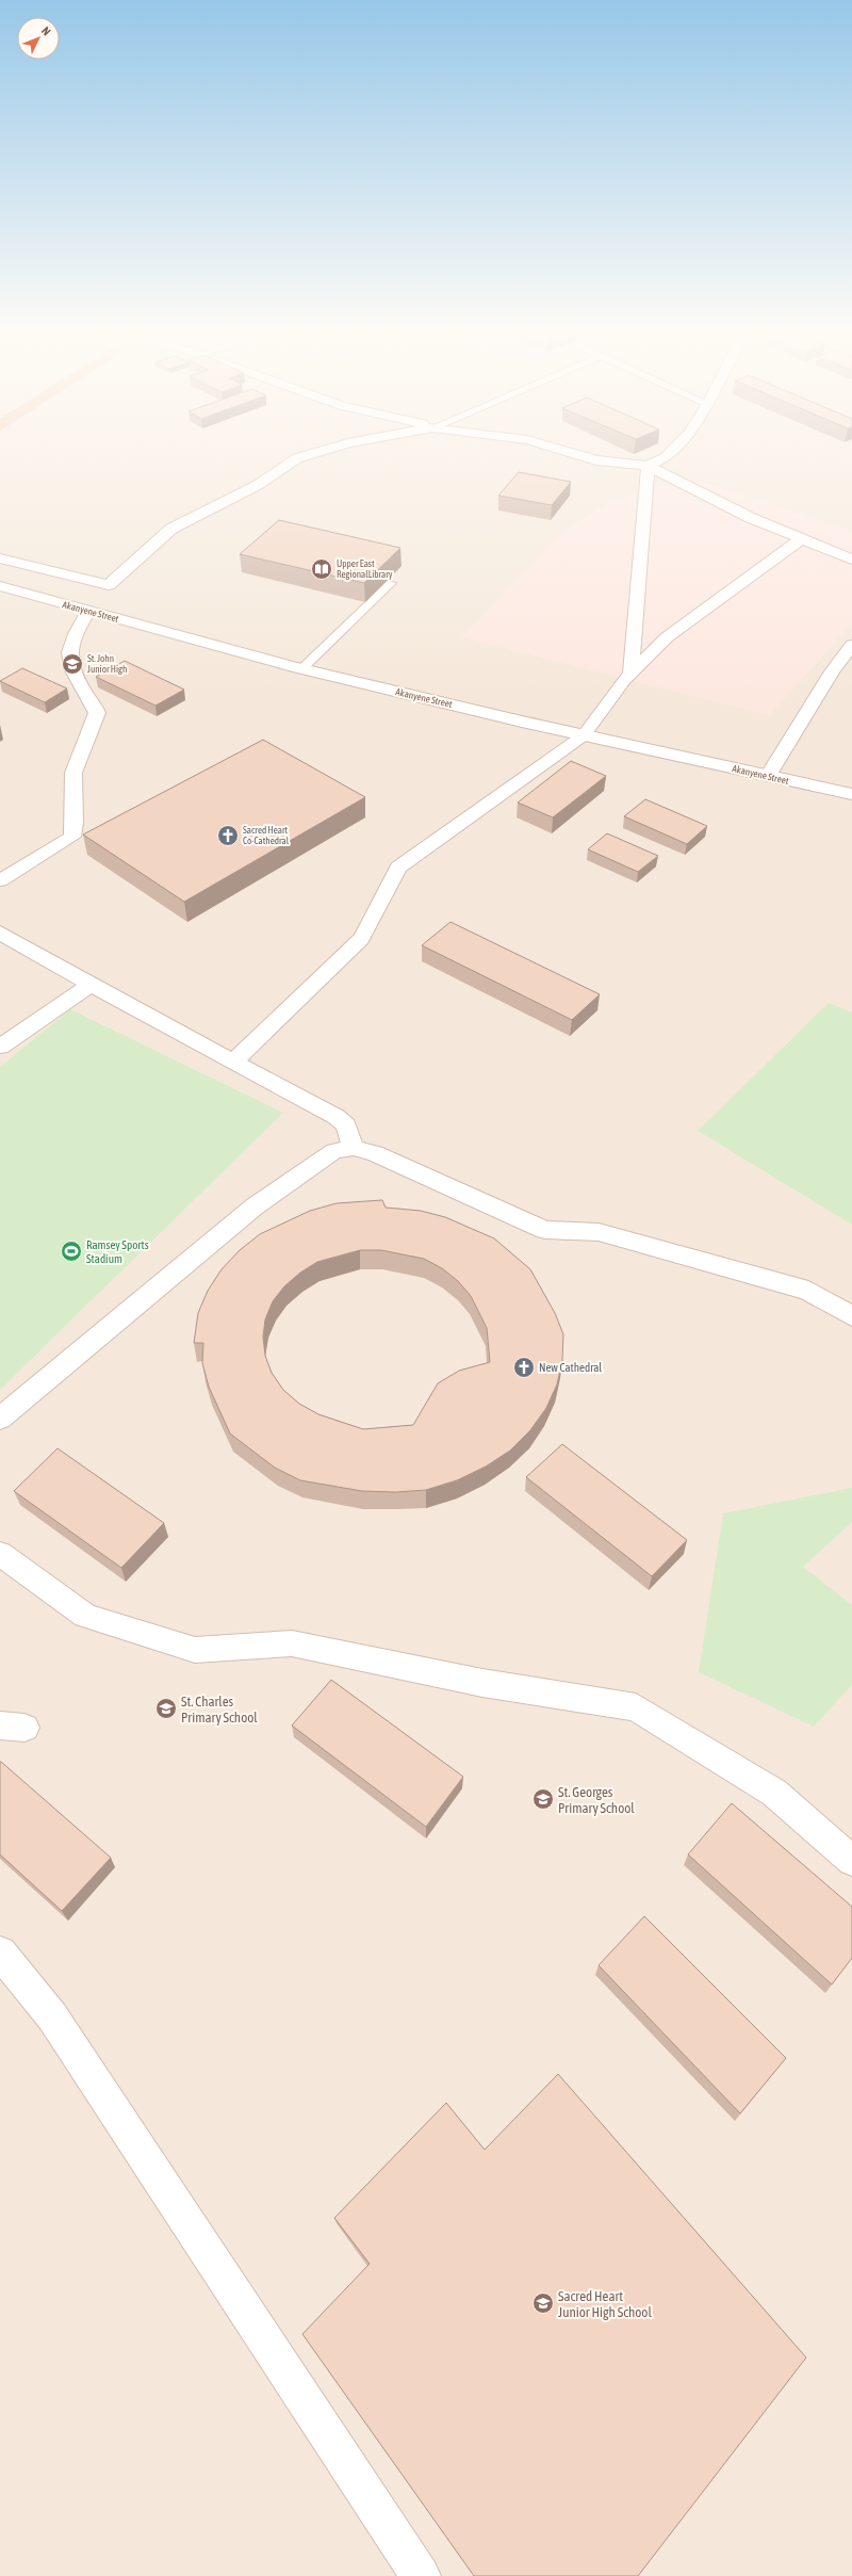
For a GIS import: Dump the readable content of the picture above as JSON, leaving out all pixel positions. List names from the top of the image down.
{
  "streets": {
    "street": ["Akanyene Street"]
  },
  "places": {
    "library": ["Upper East RegionalLibrary"],
    "school or university": [
      "St. John Junior High",
      "St. Charles Primary School",
      "St. Georges Primary School",
      "Sacred Heart Junior High School"
    ],
    "church": ["Sacred Heart Co-Cathedral", "New Cathedral"],
    "sports": ["Ramsey Sports Stadium"]
  },
  "north": "top right"
}
